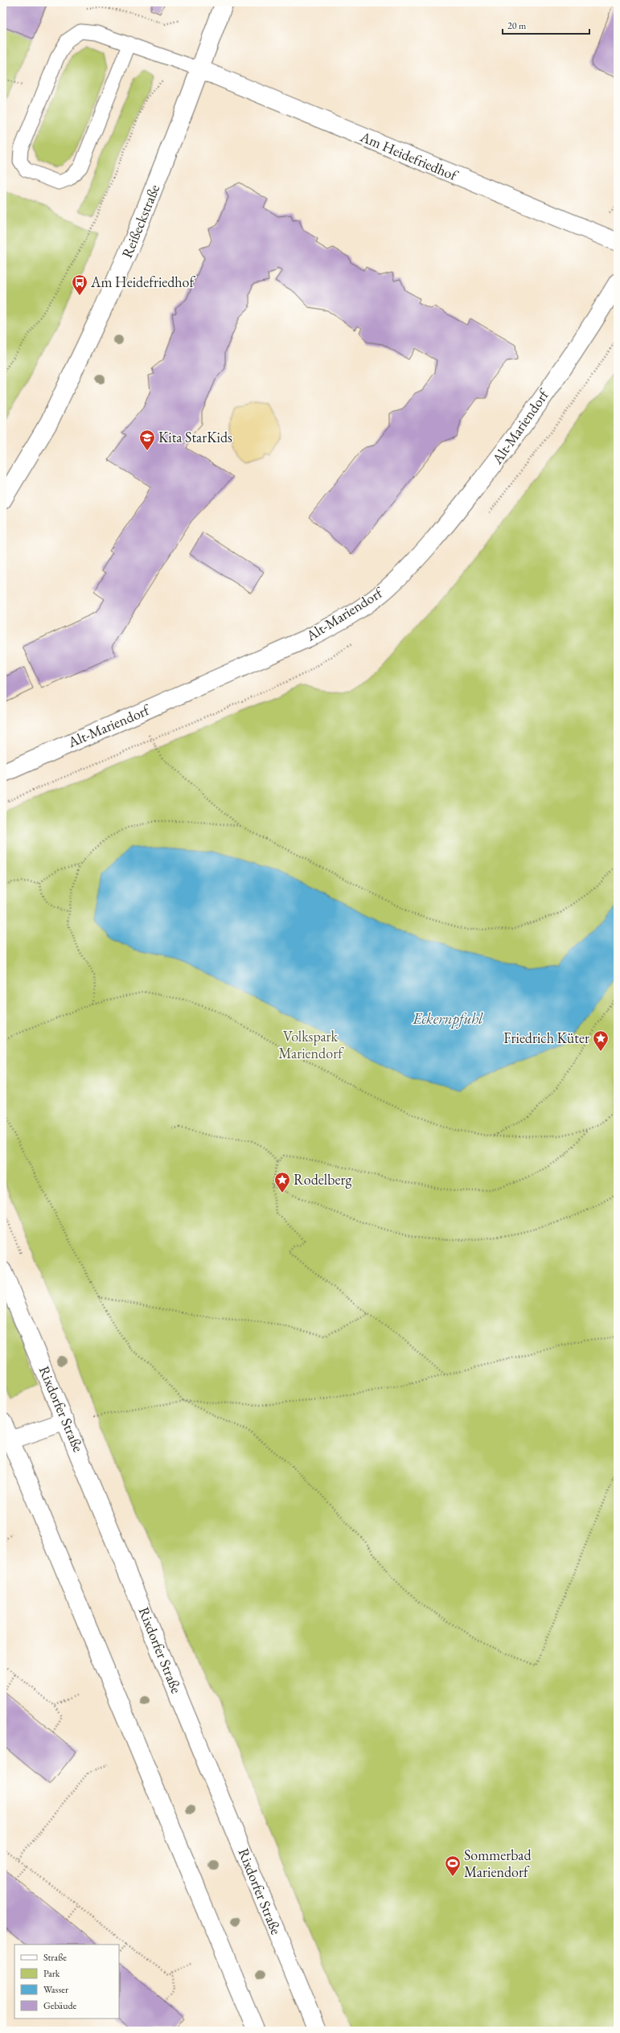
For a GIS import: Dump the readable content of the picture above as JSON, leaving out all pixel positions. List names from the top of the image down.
{
  "streets": {
    "street": [
      "Am Heidefriedhof",
      "Reißeckstraße",
      "Alt-Mariendorf",
      "Rixdorfer Straße"
    ]
  },
  "crossings": [
    ["Am Heidefriedhof", "Reißeckstraße"]
  ],
  "water": ["Eckernpfuhl"],
  "parks": ["Volkspark Mariendorf"],
  "places": {
    "bus stop": ["Am Heidefriedhof"],
    "school or university": ["Kita StarKids"],
    "place": ["Friedrich Küter", "Rodelberg"],
    "sports": ["Sommerbad Mariendorf"]
  },
  "legend": [
    "Straße",
    "Park",
    "Wasser",
    "Gebäude"
  ],
  "scale_bar": "20 m"
}
